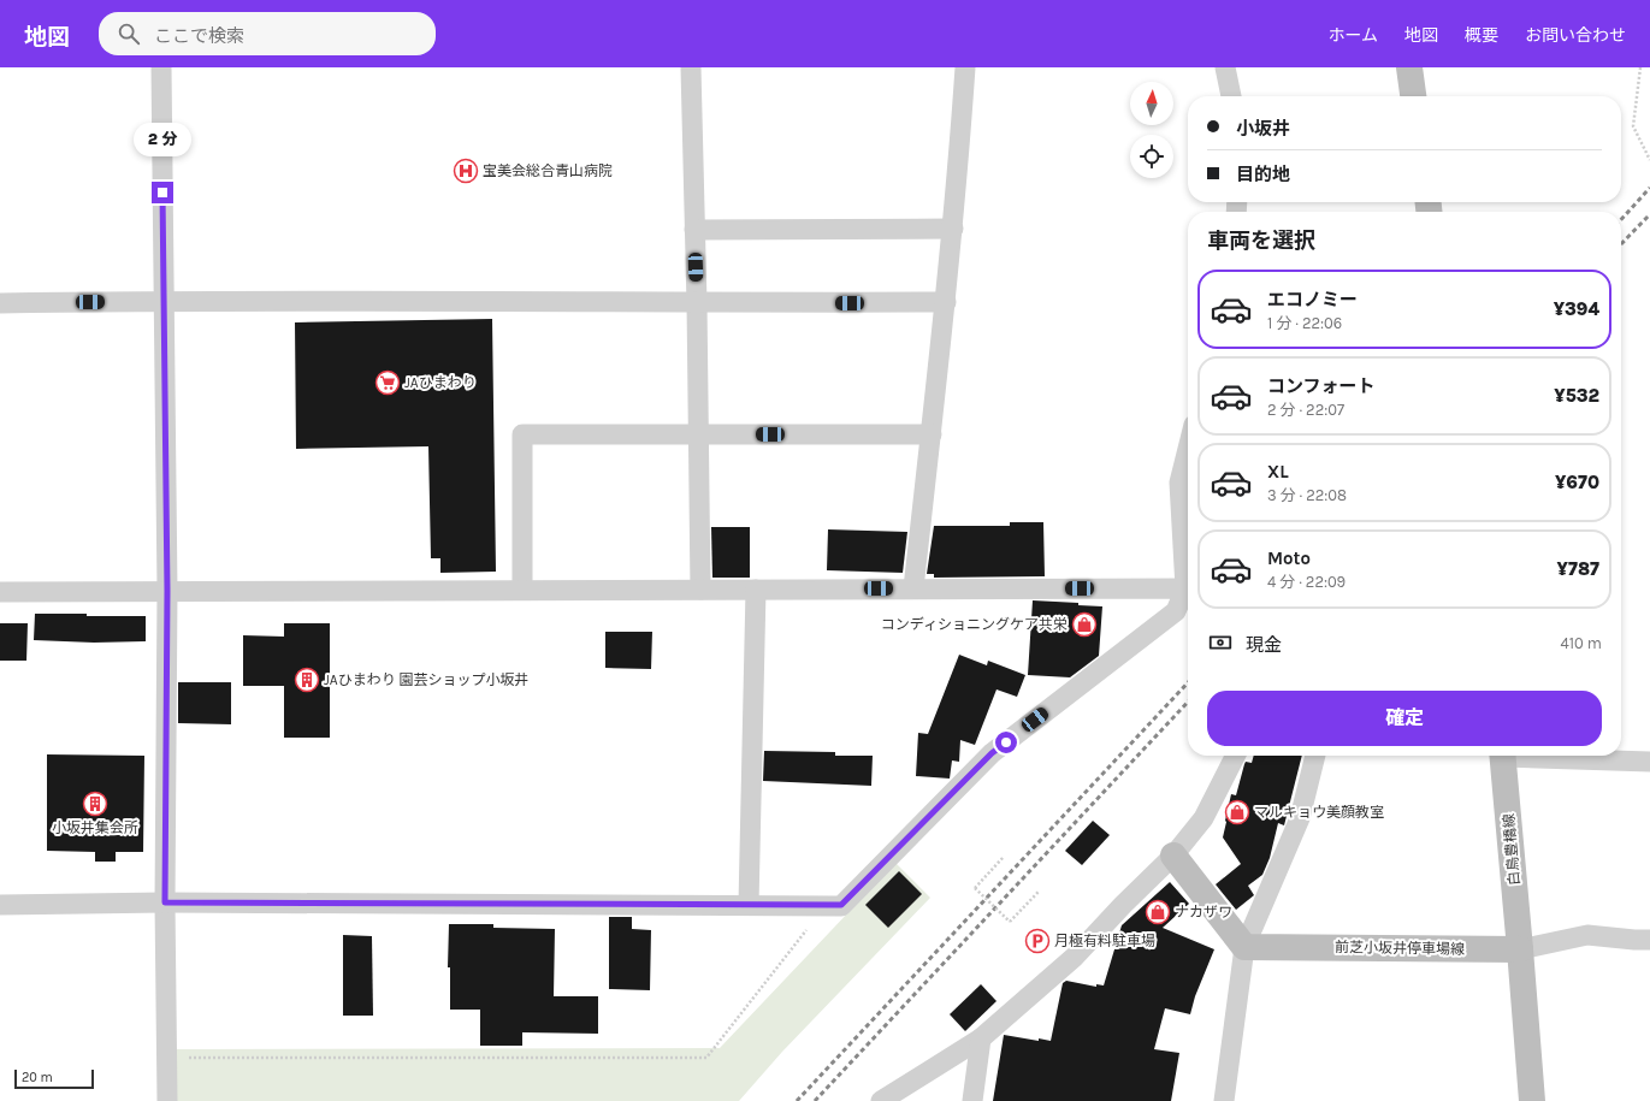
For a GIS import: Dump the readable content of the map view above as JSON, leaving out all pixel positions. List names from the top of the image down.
{
  "streets": {
    "main road": ["白鳥豊橋線", "前芝小坂井停車場線"]
  },
  "crossings": [
    ["白鳥豊橋線", "前芝小坂井停車場線"]
  ],
  "places": {
    "hospital": ["宝美会総合青山病院"],
    "supermarket": ["JAひまわり"],
    "shop": ["コンディショニングケア共栄", "マルキョウ美顔教室", "ナカザワ"],
    "building": ["JAひまわり 園芸ショップ小坂井", "小坂井集会所"],
    "parking": ["月極有料駐車場"]
  },
  "scale_bar": "20 m",
  "north": "top",
  "page": {
    "header": "地図",
    "search": "ここで検索",
    "nav": [
      "ホーム",
      "地図",
      "概要",
      "お問い合わせ"
    ],
    "banner": ["小坂井", "目的地"],
    "bubble": "2 分",
    "heading": "車両を選択",
    "list": [
      {
        "name": "エコノミー",
        "note": "1 分 · 22:06",
        "value": "¥394"
      },
      {
        "name": "コンフォート",
        "note": "2 分 · 22:07",
        "value": "¥532"
      },
      {
        "name": "XL",
        "note": "3 分 · 22:08",
        "value": "¥670"
      },
      {
        "name": "Moto",
        "note": "4 分 · 22:09",
        "value": "¥787"
      }
    ],
    "pay": ["現金", "410 m"],
    "buttons": "確定",
    "scale": "20 m"
  }
}
